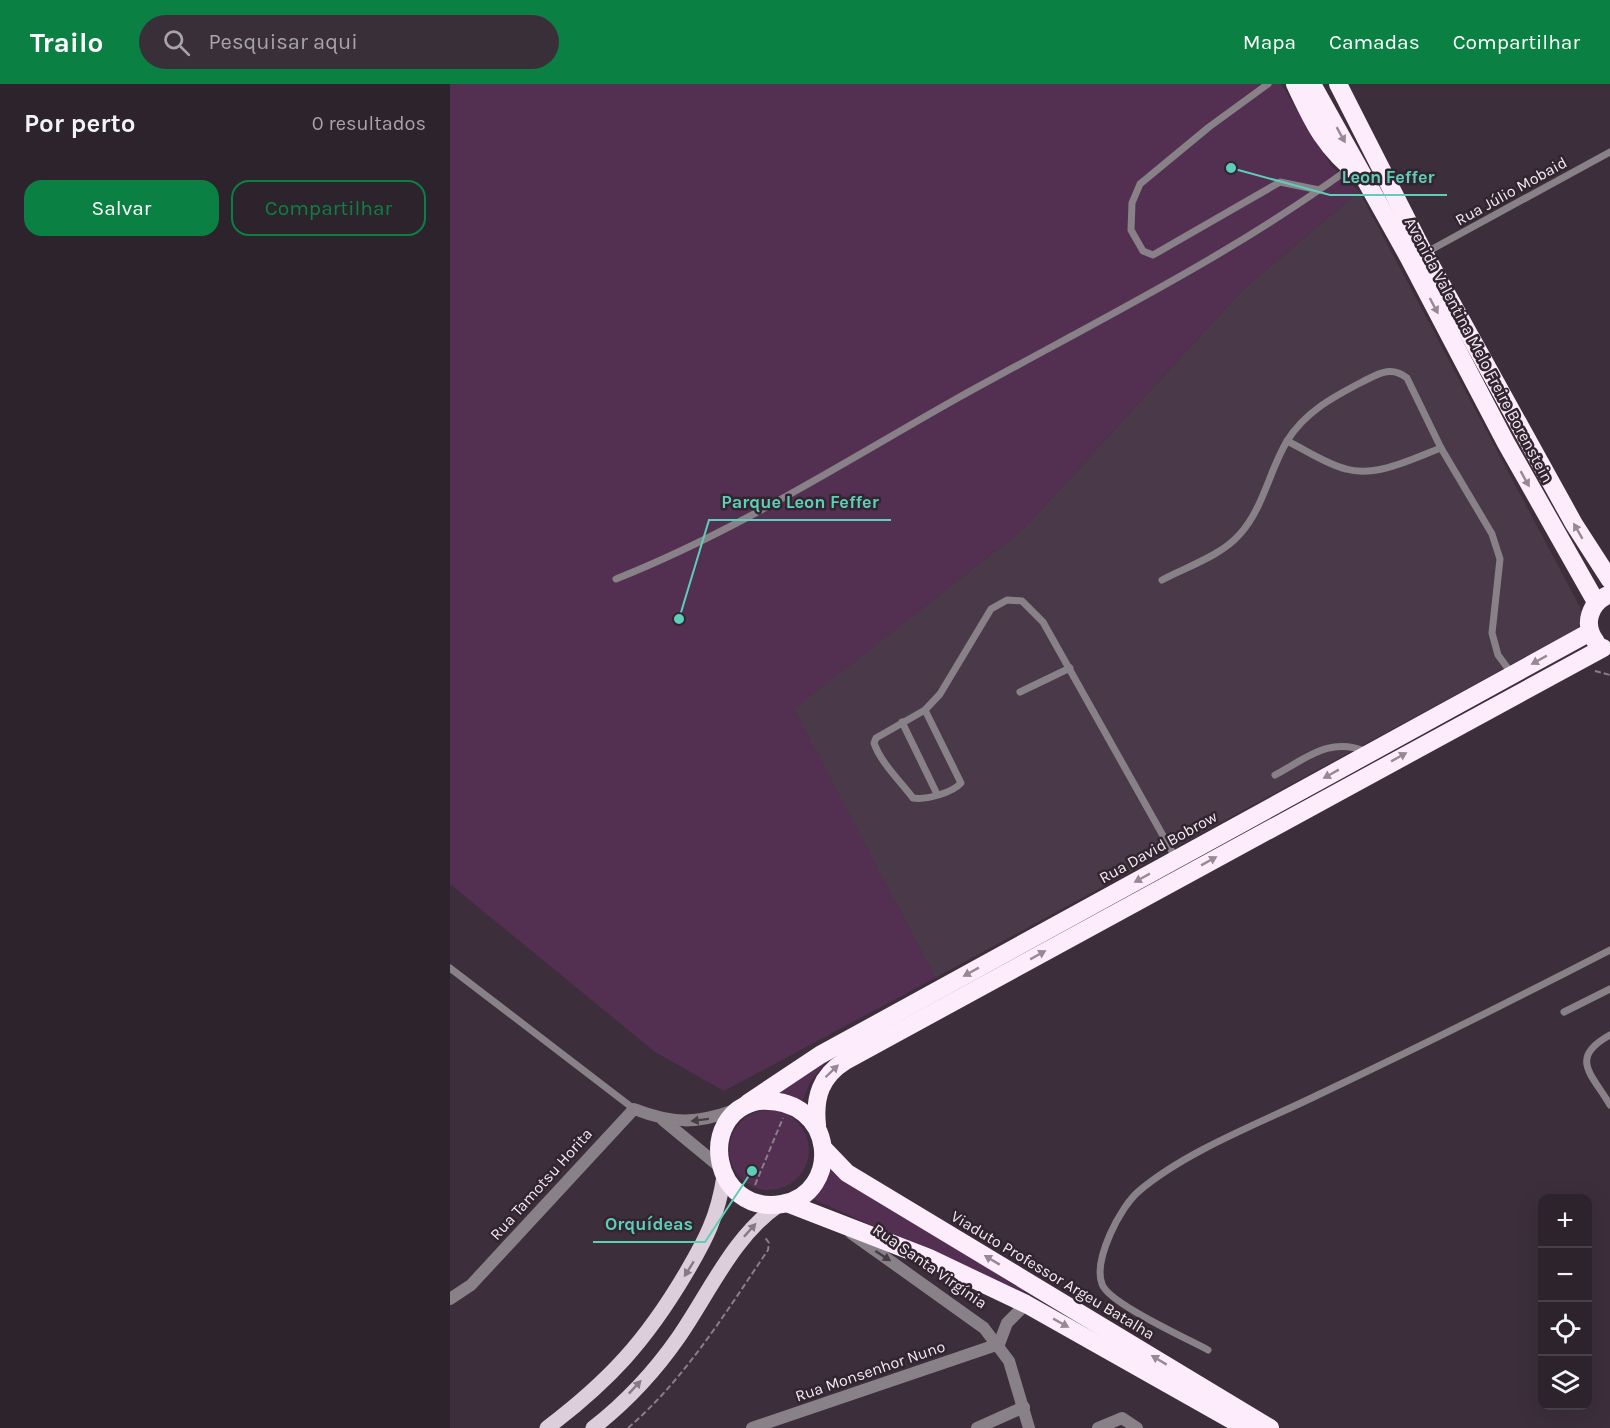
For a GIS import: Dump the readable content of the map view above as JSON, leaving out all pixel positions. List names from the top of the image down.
{
  "streets": {
    "highway": [
      "Avenida Valentina Melo Freire Borenstein",
      "Rua David Bobrow",
      "Rua Santa Virgínia",
      "Viaduto Professor Argeu Batalha"
    ],
    "street": ["Rua Tamotsu Horita", "Rua Monsenhor Nuno"],
    "lane": ["Rua Júlio Mobaid"]
  },
  "crossings": [
    ["Rua Júlio Mobaid", "Avenida Valentina Melo Freire Borenstein"],
    ["Rua David Bobrow", "Rua Santa Virgínia"],
    ["Rua David Bobrow", "Viaduto Professor Argeu Batalha"],
    ["Rua Santa Virgínia", "Viaduto Professor Argeu Batalha"],
    ["Rua Santa Virgínia", "Rua Monsenhor Nuno"]
  ],
  "one_way": ["Rua Santa Virgínia"],
  "places": ["Leon Feffer", "Parque Leon Feffer", "Orquídeas"],
  "page": {
    "header": "Trailo",
    "search": "Pesquisar aqui",
    "nav": ["Mapa", "Camadas", "Compartilhar"],
    "heading": ["Por perto", "0 resultados"],
    "buttons": ["Salvar", "Compartilhar"],
    "map_buttons": ["+", "−"]
  }
}
